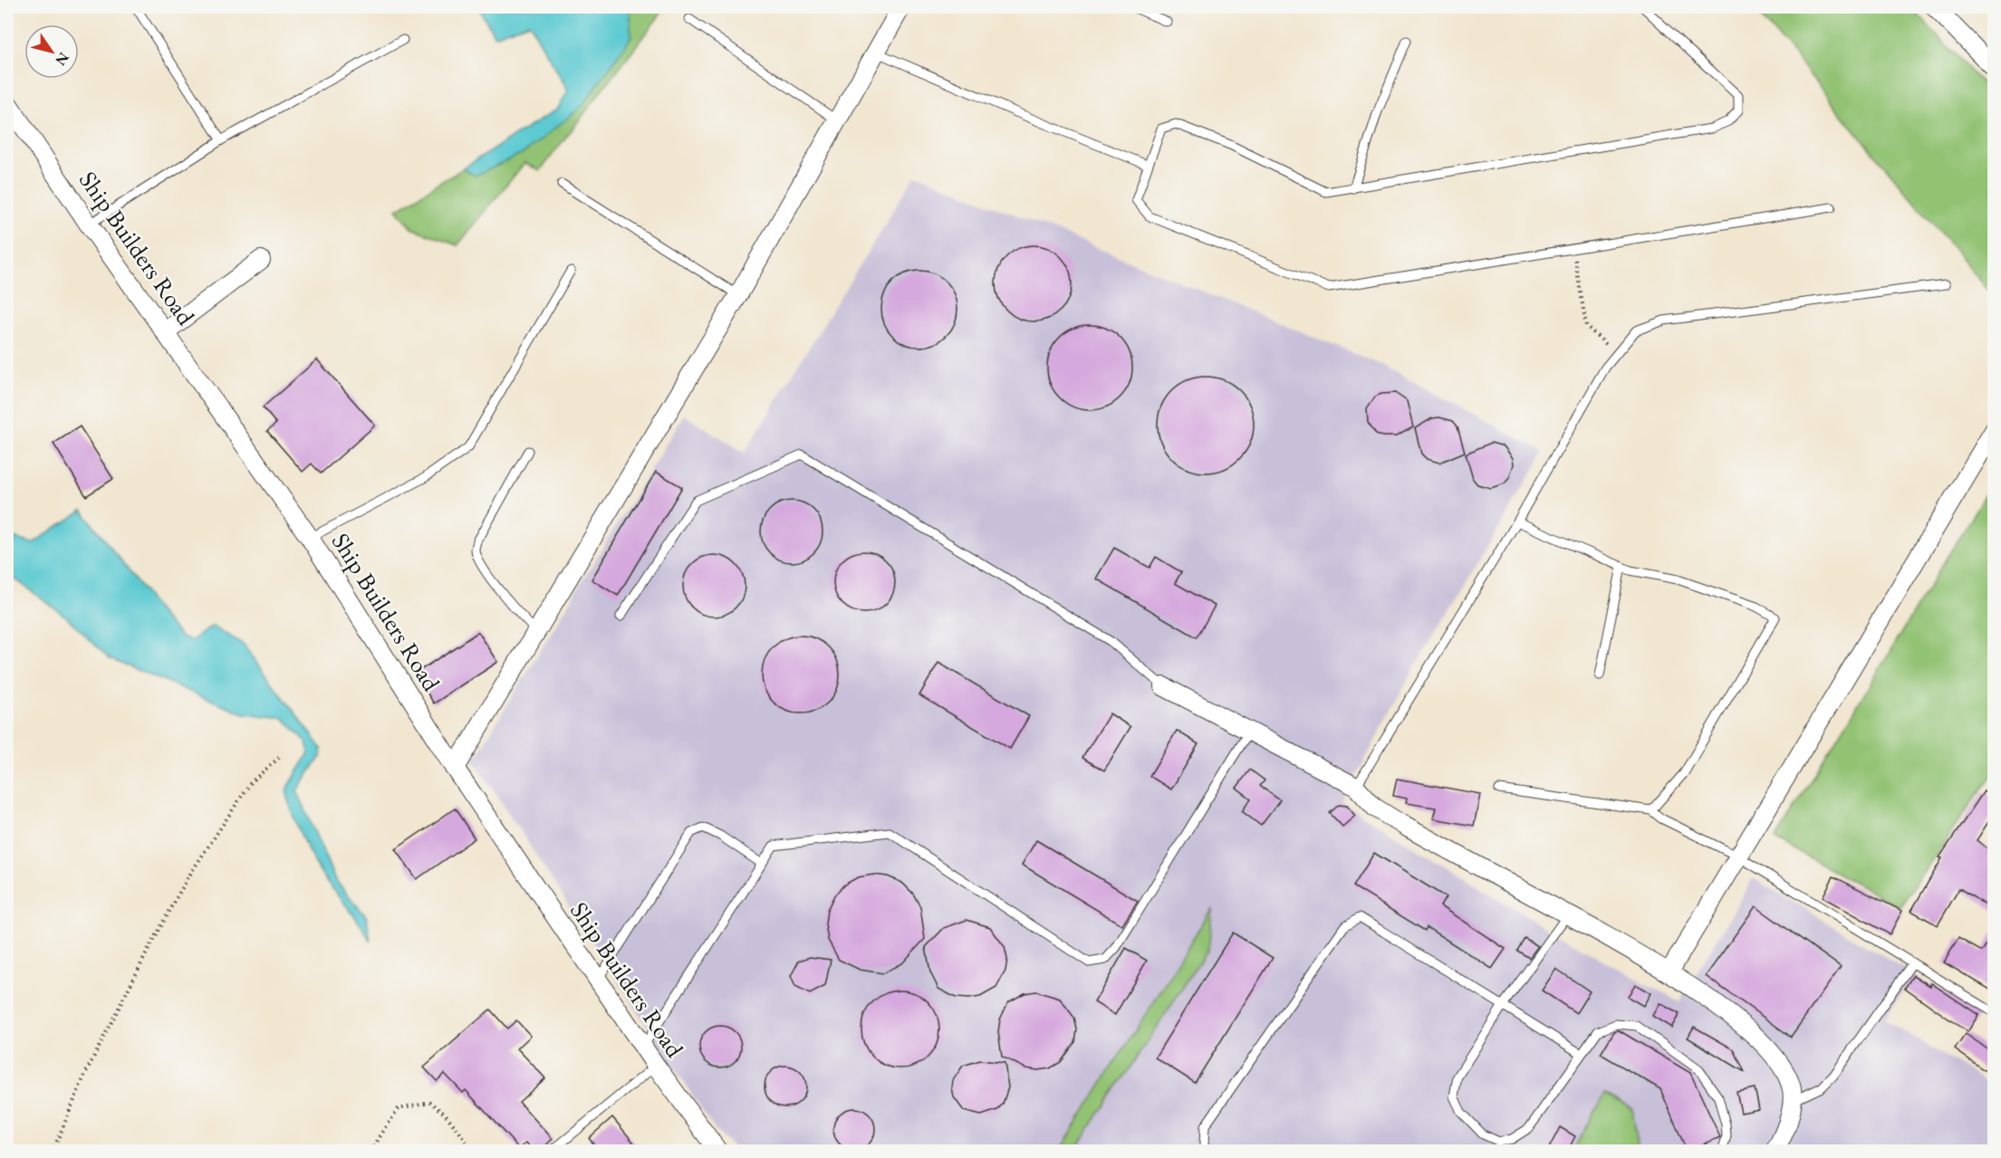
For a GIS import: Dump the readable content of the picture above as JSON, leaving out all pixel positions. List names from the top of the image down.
{
  "streets": {
    "street": ["Ship Builders Road"]
  },
  "north": "bottom right"
}
